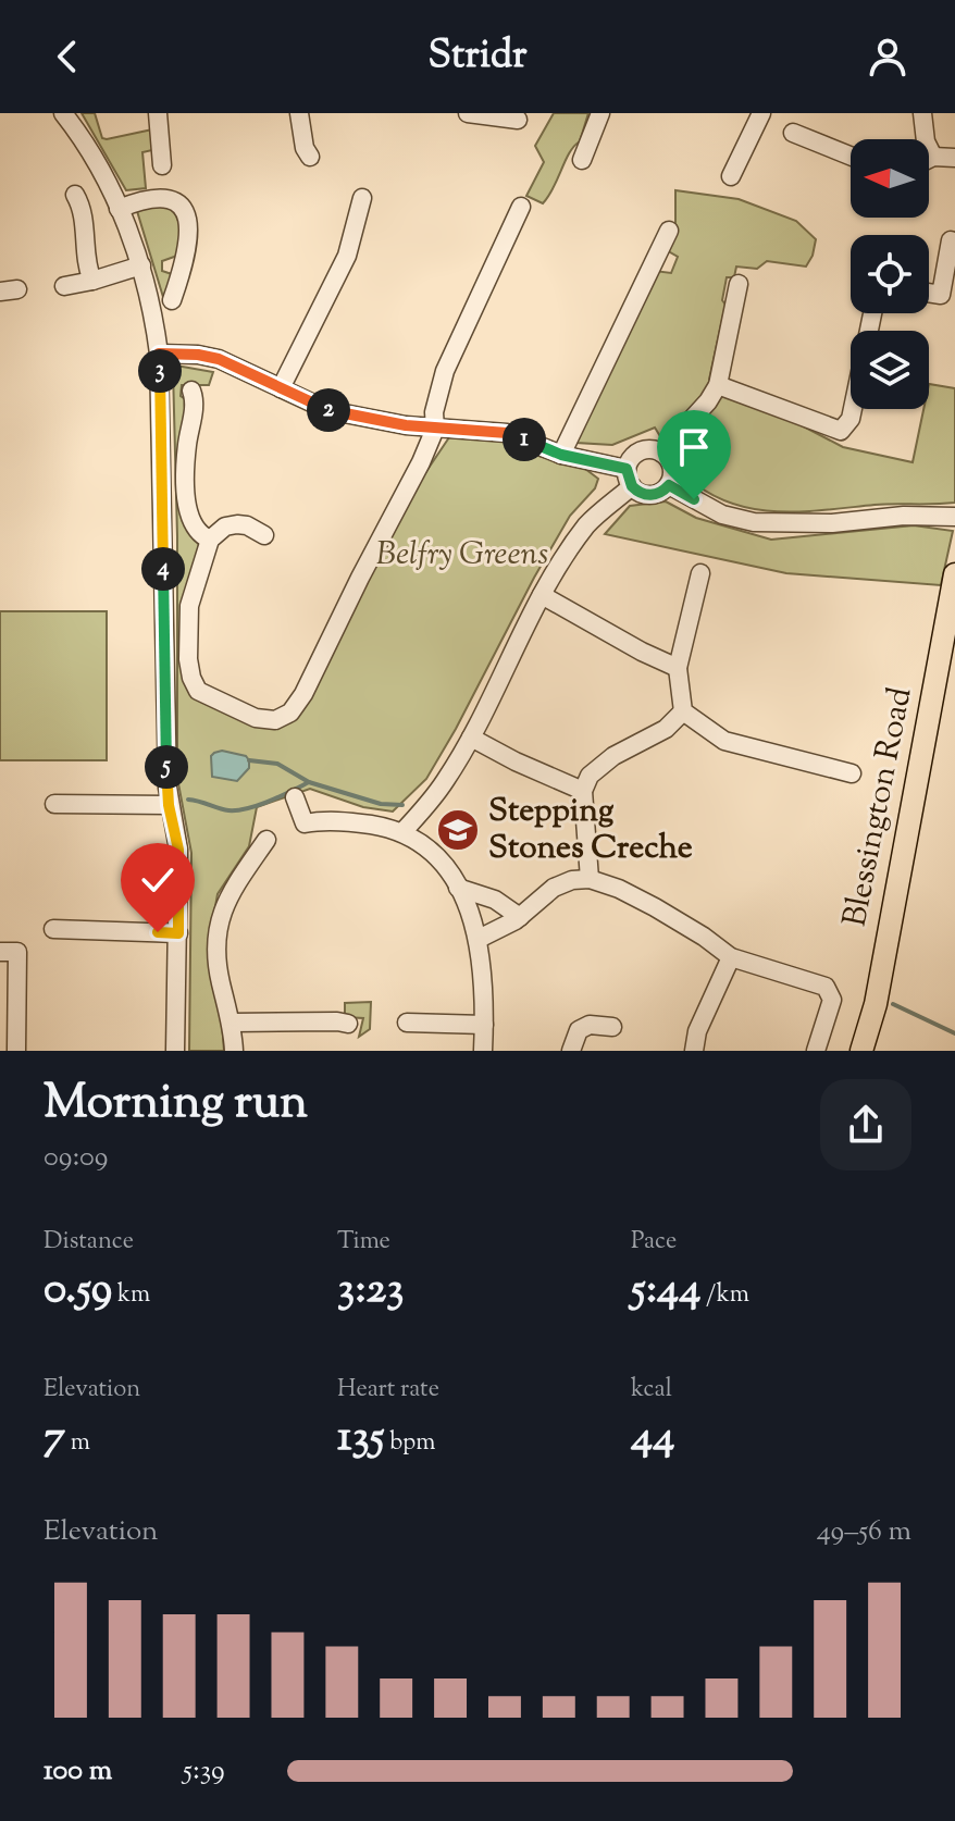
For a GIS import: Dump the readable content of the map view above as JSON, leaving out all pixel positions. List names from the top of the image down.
{
  "streets": {
    "main road": ["Blessington Road"]
  },
  "parks": ["Belfry Greens"],
  "places": {
    "school or university": ["Stepping Stones Creche"]
  },
  "north": "left",
  "page": {
    "header": "Stridr",
    "pins": [
      "3",
      "2",
      "1",
      "4",
      "5"
    ],
    "heading": ["Morning run", "09:09"],
    "stats": [
      ["Distance", "0.59 km"],
      ["Time", "3:23"],
      ["Pace", "5:44 /km"],
      ["Elevation", "7 m"],
      ["Heart rate", "135 bpm"],
      ["kcal", "44"]
    ],
    "chart": ["Elevation", "49–56 m"],
    "list": [
      {
        "name": "100 m",
        "note": "5:39"
      }
    ]
  }
}
